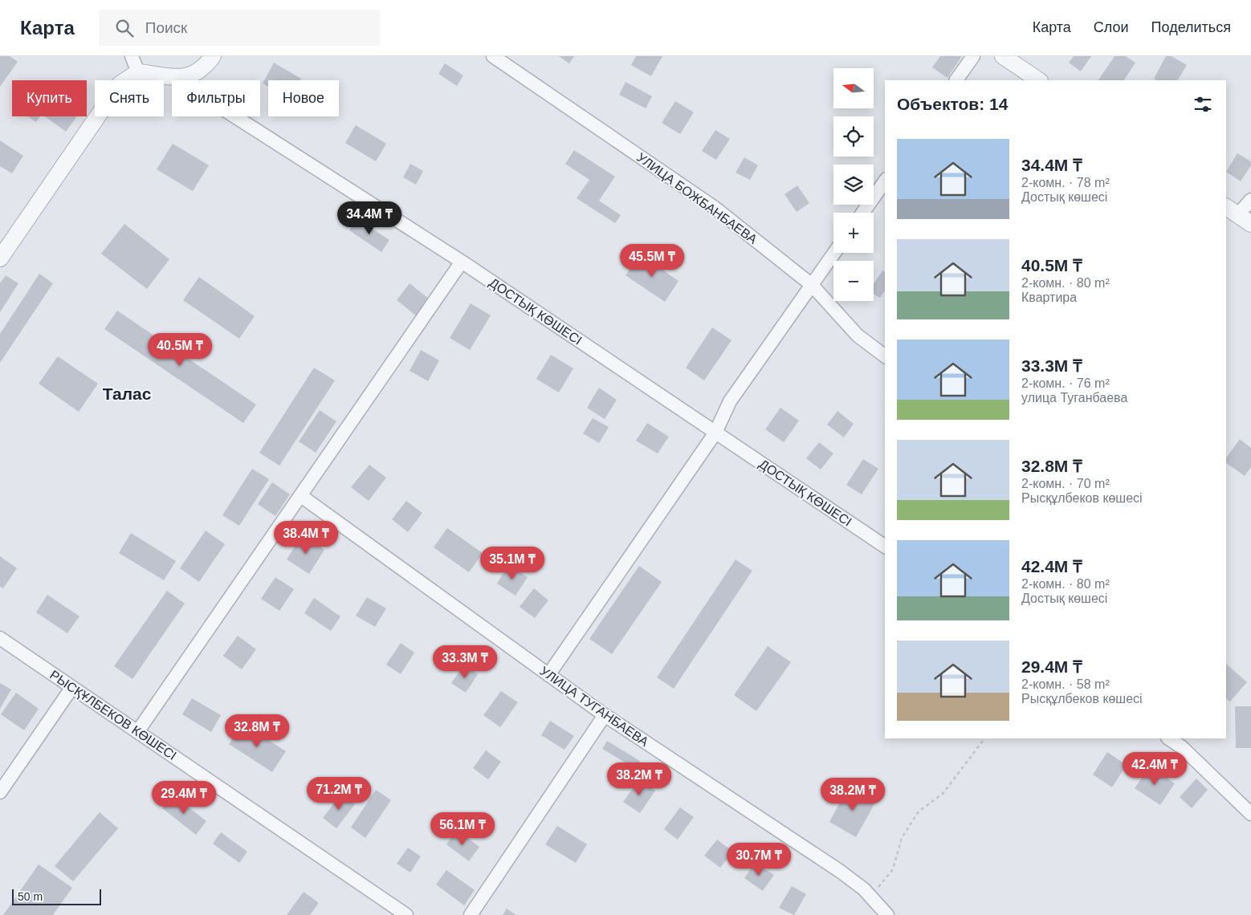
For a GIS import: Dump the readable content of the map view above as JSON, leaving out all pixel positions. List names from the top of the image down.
{
  "streets": {
    "street": [
      "УЛИЦА БОЖБАНБАЕВА",
      "ДОСТЫҚ КӨШЕСІ",
      "УЛИЦА ТУГАНБАЕВА",
      "РЫСҚҰЛБЕКОВ КӨШЕСІ"
    ]
  },
  "districts": ["Талас"],
  "scale_bar": "50 m",
  "north": "left",
  "page": {
    "header": "Карта",
    "search": "Поиск",
    "nav": ["Карта", "Слои", "Поделиться"],
    "map_buttons": ["+", "−"],
    "chip": [
      "Купить",
      "Снять",
      "Фильтры",
      "Новое"
    ],
    "heading": "Объектов: 14",
    "list": [
      {
        "name": "34.4M ₸",
        "note": "2-комн. · 78 m² · Достық көшесі"
      },
      {
        "name": "40.5M ₸",
        "note": "2-комн. · 80 m² · Квартира"
      },
      {
        "name": "33.3M ₸",
        "note": "2-комн. · 76 m² · улица Туганбаева"
      },
      {
        "name": "32.8M ₸",
        "note": "2-комн. · 70 m² · Рысқұлбеков көшесі"
      },
      {
        "name": "42.4M ₸",
        "note": "2-комн. · 80 m² · Достық көшесі"
      },
      {
        "name": "29.4M ₸",
        "note": "2-комн. · 58 m² · Рысқұлбеков көшесі"
      }
    ],
    "price": [
      "34.4M ₸",
      "45.5M ₸",
      "40.5M ₸",
      "38.4M ₸",
      "35.1M ₸",
      "33.3M ₸",
      "32.8M ₸",
      "42.4M ₸",
      "38.2M ₸",
      "71.2M ₸",
      "38.2M ₸",
      "29.4M ₸",
      "56.1M ₸",
      "30.7M ₸"
    ],
    "scale": "50 m"
  }
}
